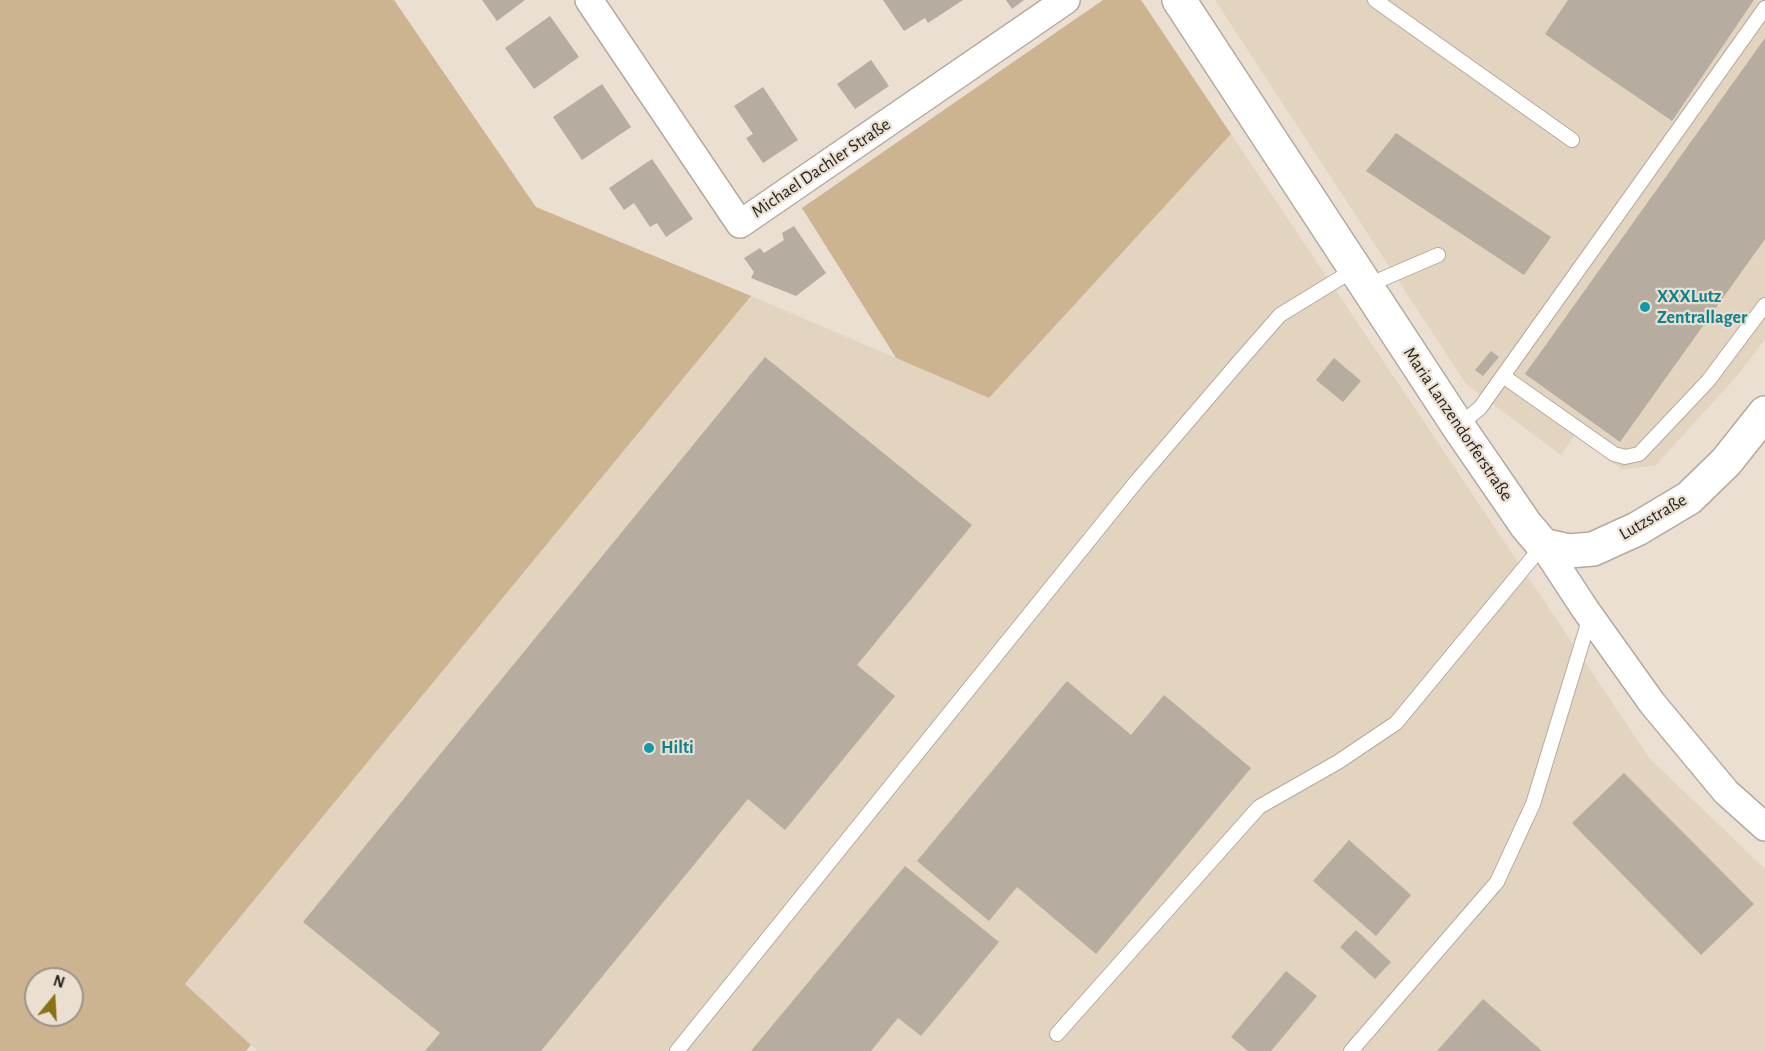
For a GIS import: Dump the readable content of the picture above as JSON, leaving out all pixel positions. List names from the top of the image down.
{
  "streets": {
    "street": ["Michael Dachler Straße", "Maria Lanzendorferstraße", "Lutzstraße"]
  },
  "crossings": [
    ["Maria Lanzendorferstraße", "Lutzstraße"]
  ],
  "places": ["XXXLutz Zentrallager", "Hilti"],
  "north": "top"
}
